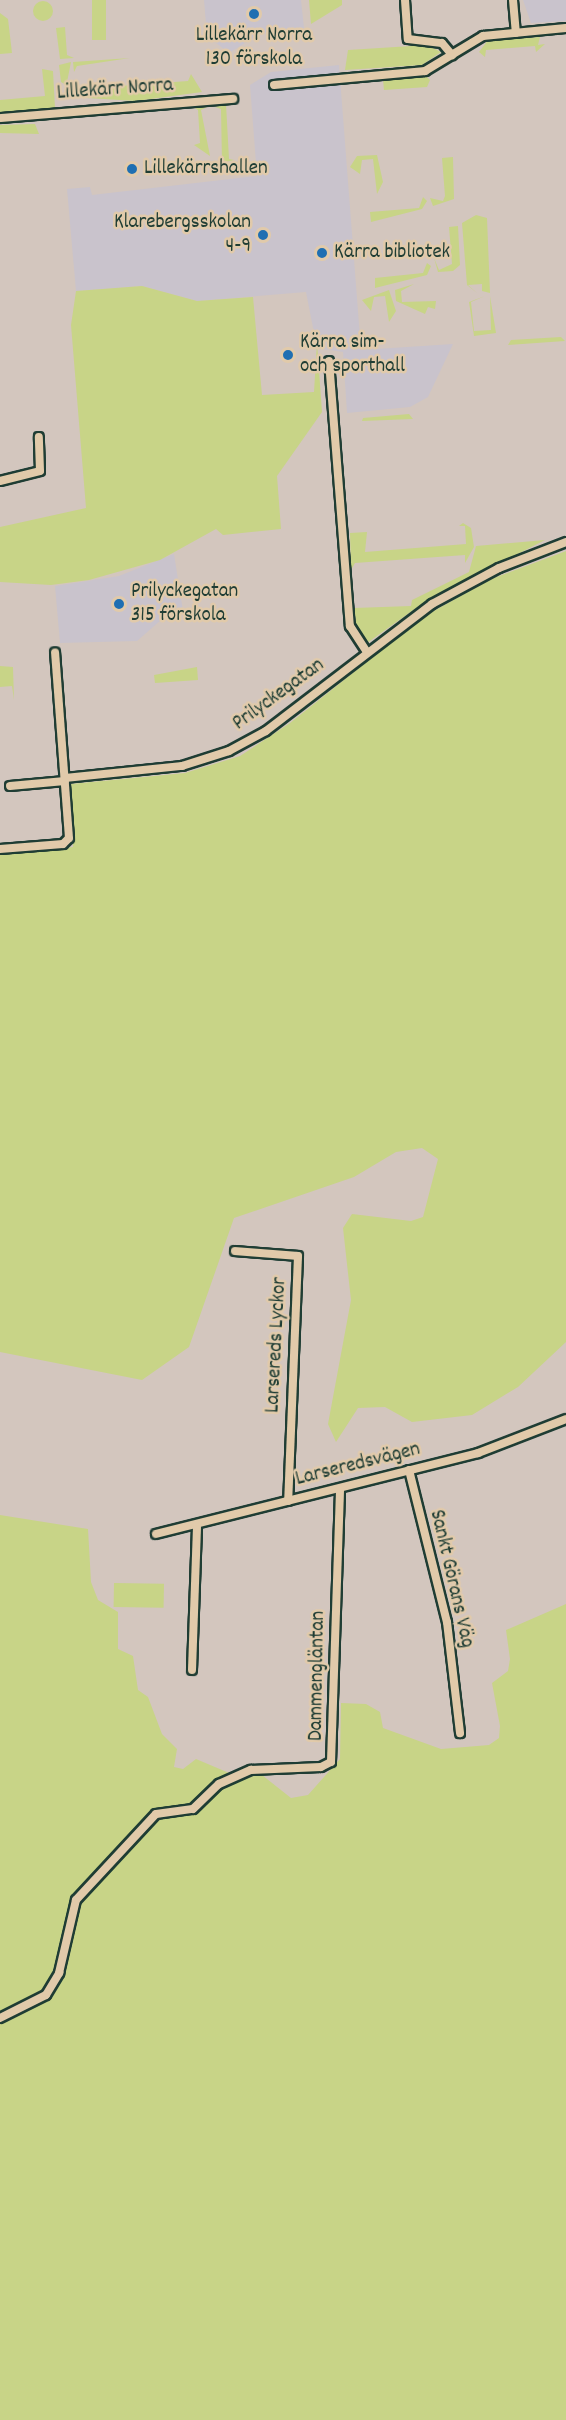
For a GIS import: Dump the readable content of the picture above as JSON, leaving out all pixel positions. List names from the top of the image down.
{
  "streets": {
    "street": [
      "Lillekärr Norra",
      "Prilyckegatan",
      "Larsereds Lyckor",
      "Larseredsvägen",
      "Sankt Görans Väg",
      "Dammengläntan"
    ]
  },
  "crossings": [
    ["Larsereds Lyckor", "Larseredsvägen"],
    ["Larseredsvägen", "Sankt Görans Väg"],
    ["Larseredsvägen", "Dammengläntan"]
  ],
  "places": [
    "Lillekärr Norra 130 förskola",
    "Lillekärrshallen",
    "Klarebergsskolan 4-9",
    "Kärra bibliotek",
    "Kärra sim- och sporthall",
    "Prilyckegatan 315 förskola"
  ]
}
